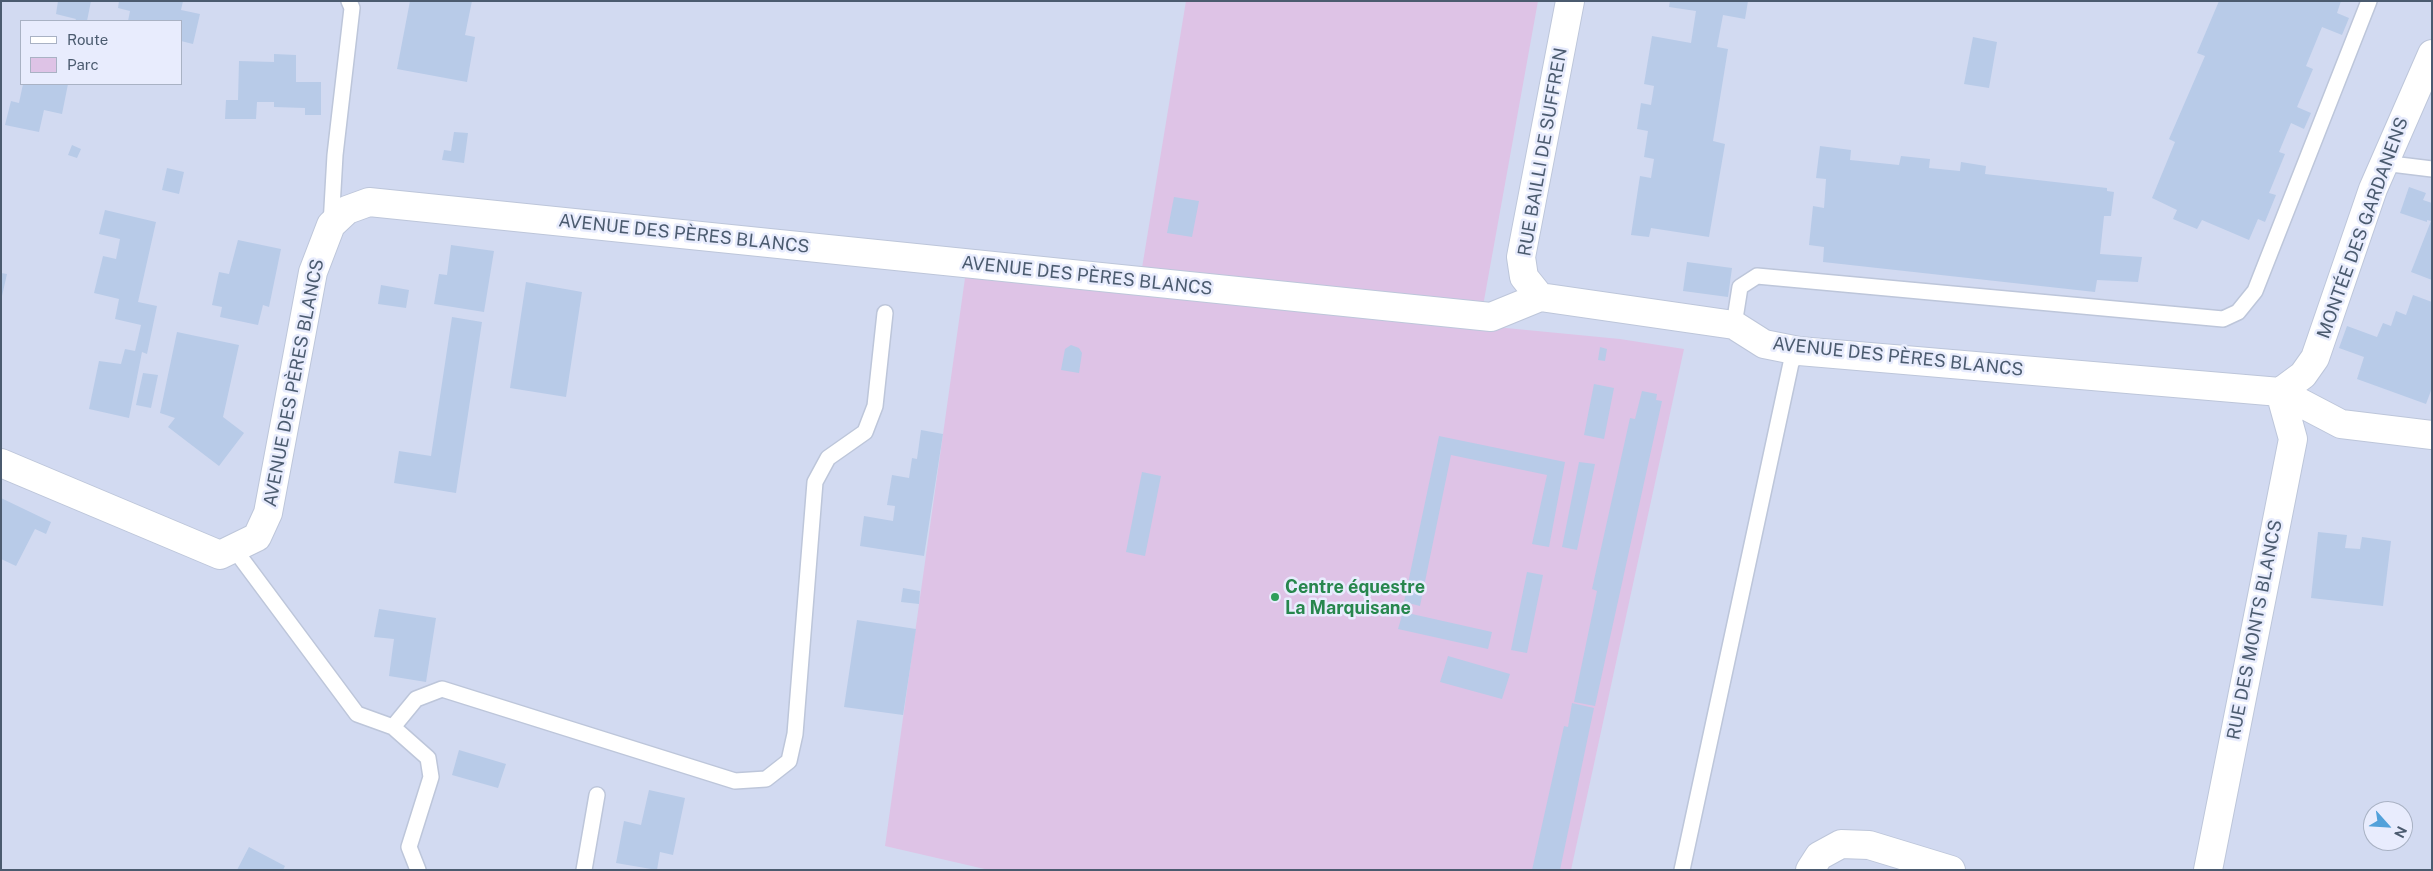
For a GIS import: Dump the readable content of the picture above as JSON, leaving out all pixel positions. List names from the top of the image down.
{
  "streets": {
    "street": [
      "RUE BAILLI DE SUFFREN",
      "MONTÉE DES GARDANENS",
      "AVENUE DES PÈRES BLANCS",
      "RUE DES MONTS BLANCS"
    ]
  },
  "crossings": [
    ["RUE BAILLI DE SUFFREN", "AVENUE DES PÈRES BLANCS"],
    ["MONTÉE DES GARDANENS", "AVENUE DES PÈRES BLANCS"],
    ["MONTÉE DES GARDANENS", "RUE DES MONTS BLANCS"],
    ["AVENUE DES PÈRES BLANCS", "RUE DES MONTS BLANCS"]
  ],
  "places": ["Centre équestre La Marquisane"],
  "legend": ["Route", "Parc"],
  "north": "bottom right"
}
